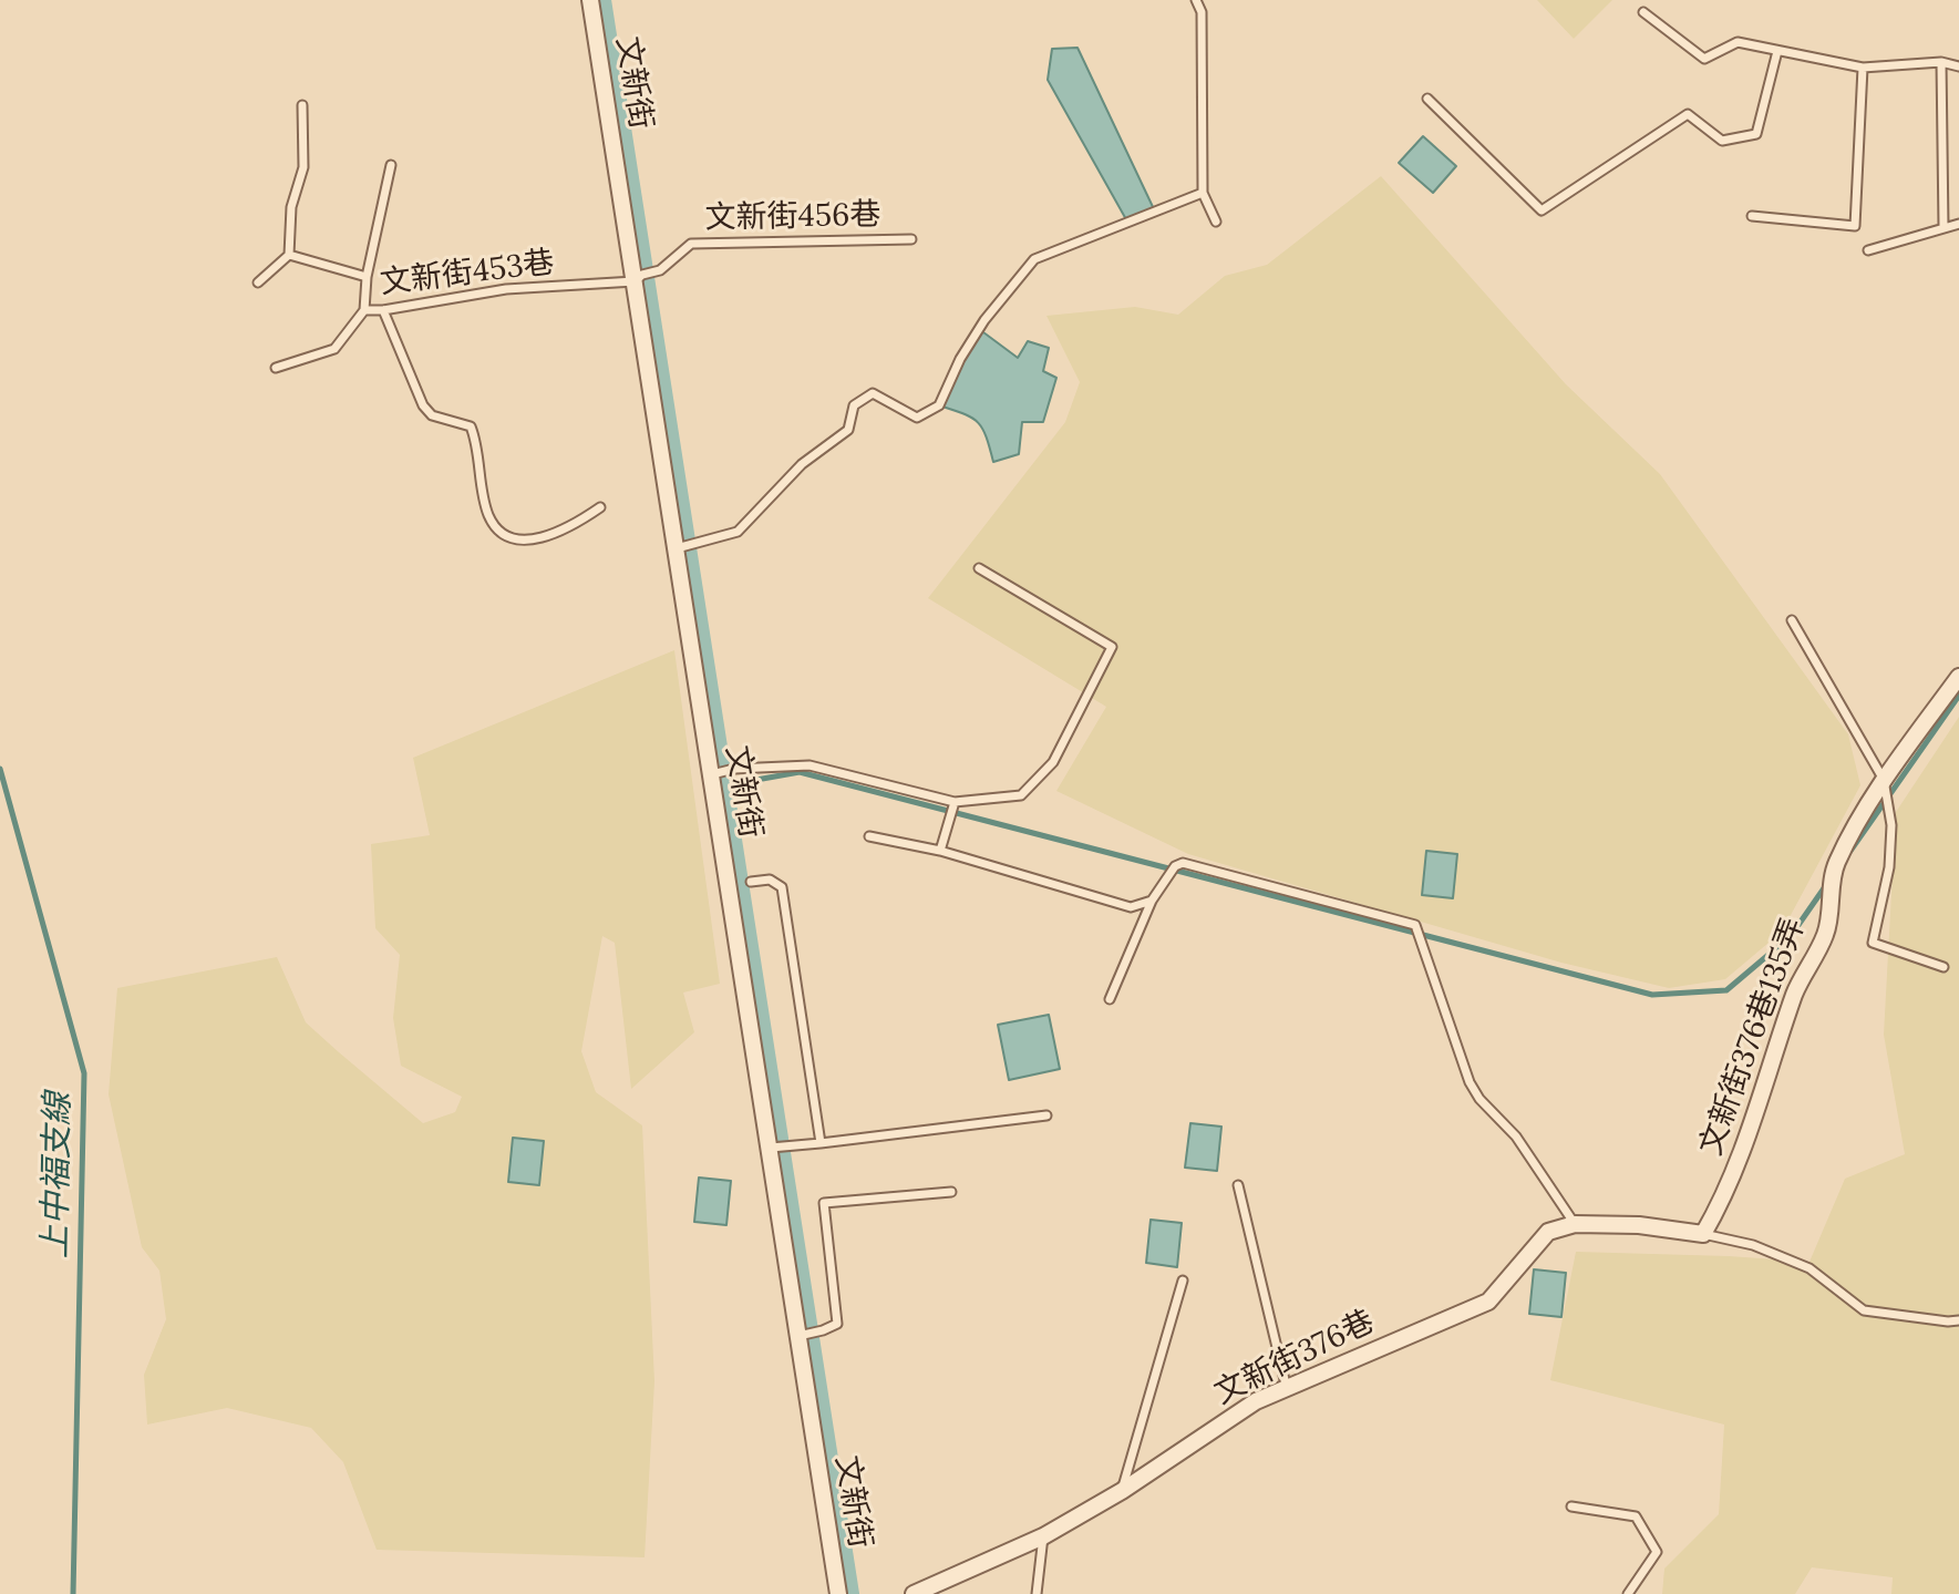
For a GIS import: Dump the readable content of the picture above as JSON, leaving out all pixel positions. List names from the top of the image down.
{
  "streets": {
    "street": ["文新街", "文新街376巷135弄", "文新街376巷"],
    "lane": ["文新街456巷", "文新街453巷"]
  },
  "crossings": [
    ["文新街", "文新街456巷"],
    ["文新街", "文新街453巷"],
    ["文新街456巷", "文新街453巷"],
    ["文新街376巷135弄", "文新街376巷"]
  ],
  "water": ["上中福支線"]
}
